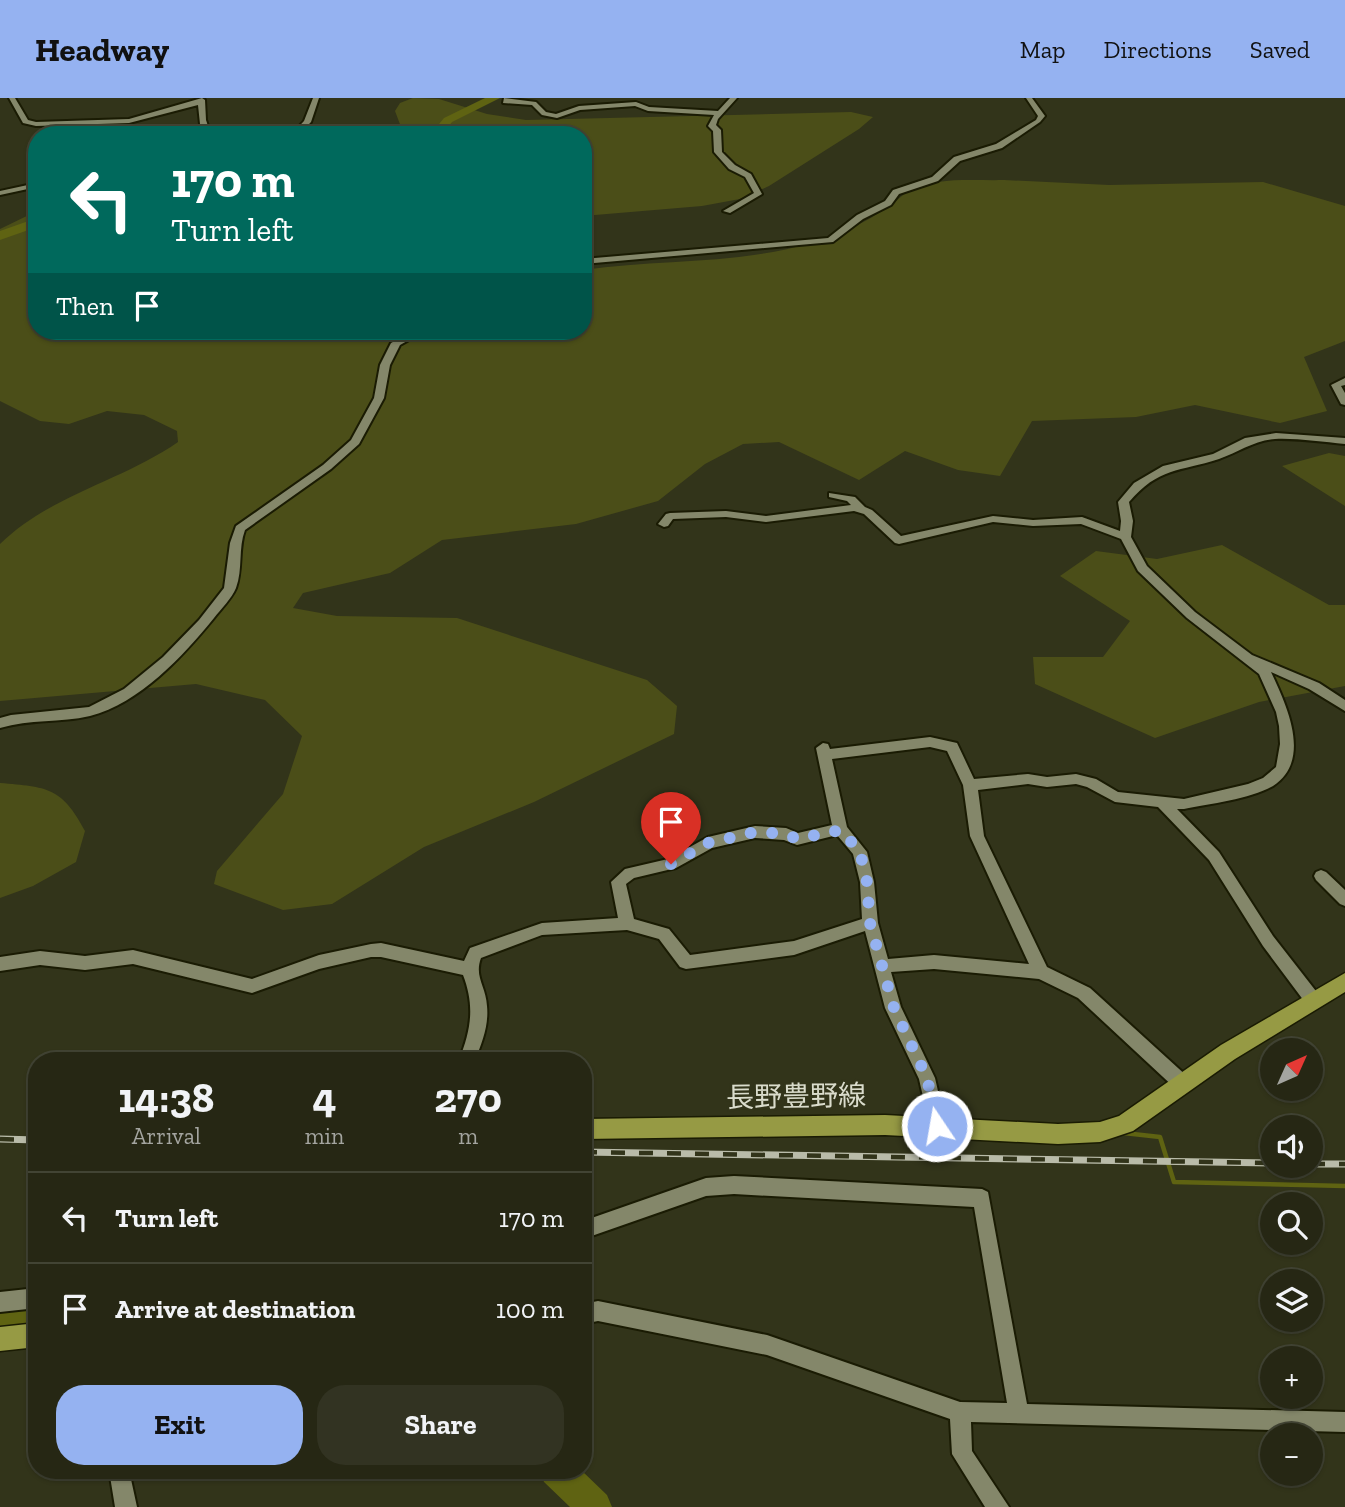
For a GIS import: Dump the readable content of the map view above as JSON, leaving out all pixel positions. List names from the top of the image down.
{
  "streets": {
    "main road": ["長野豊野線"]
  },
  "north": "top right",
  "page": {
    "header": "Headway",
    "nav": ["Map", "Directions", "Saved"],
    "turn": ["170 m", "Turn left"],
    "then": "Then",
    "map_buttons": ["+", "−"],
    "eta": [
      "14:38",
      "Arrival",
      "4",
      "min",
      "270",
      "m"
    ],
    "list": [
      {
        "name": "Turn left",
        "value": "170 m"
      },
      {
        "name": "Arrive at destination",
        "value": "100 m"
      }
    ],
    "buttons": ["Exit", "Share"]
  }
}
